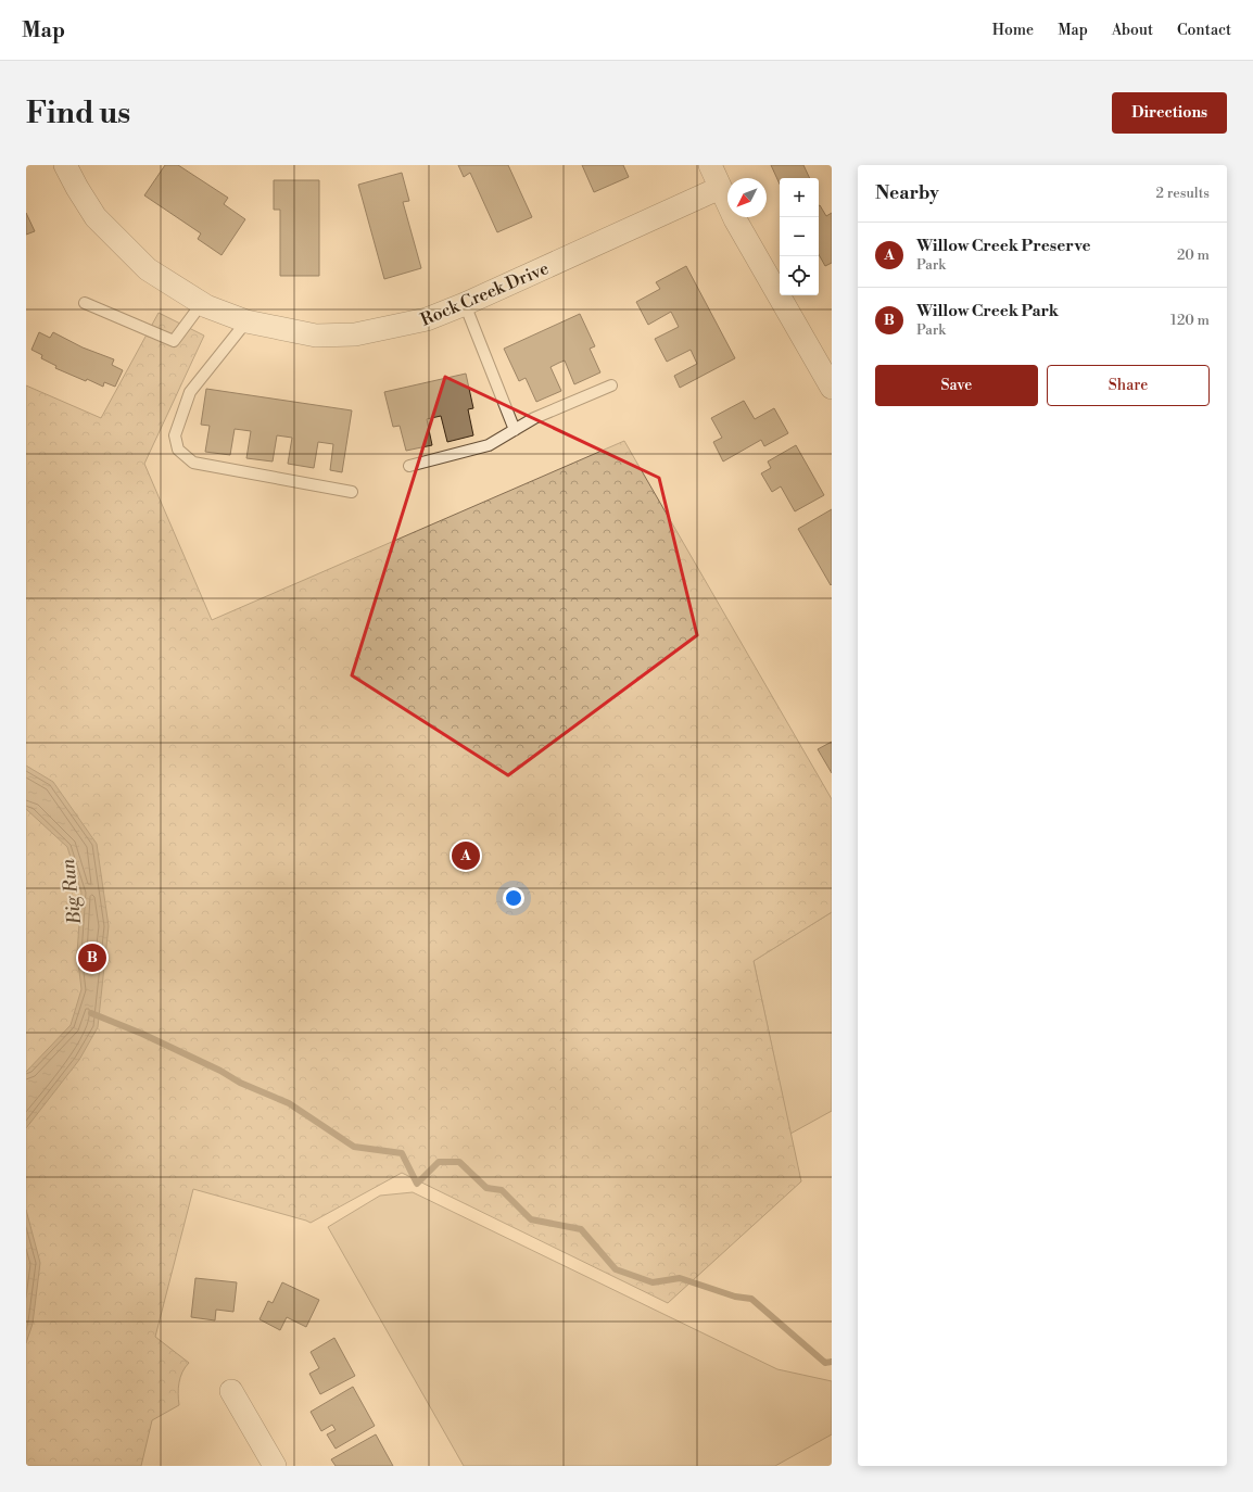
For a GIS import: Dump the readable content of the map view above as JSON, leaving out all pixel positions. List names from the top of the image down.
{
  "streets": {
    "street": ["Rock Creek Drive"]
  },
  "water": ["Big Run"],
  "north": "bottom left",
  "page": {
    "header": "Map",
    "nav": [
      "Home",
      "Map",
      "About",
      "Contact"
    ],
    "buttons": [
      "Directions",
      ["Save", "Share"]
    ],
    "title": "Find us",
    "heading": ["Nearby", "2 results"],
    "map_buttons": ["+", "−"],
    "list": [
      {
        "mark": "A",
        "name": "Willow Creek Preserve",
        "note": "Park",
        "value": "20 m"
      },
      {
        "mark": "B",
        "name": "Willow Creek Park",
        "note": "Park",
        "value": "120 m"
      }
    ],
    "pins": ["A", "B"]
  }
}
